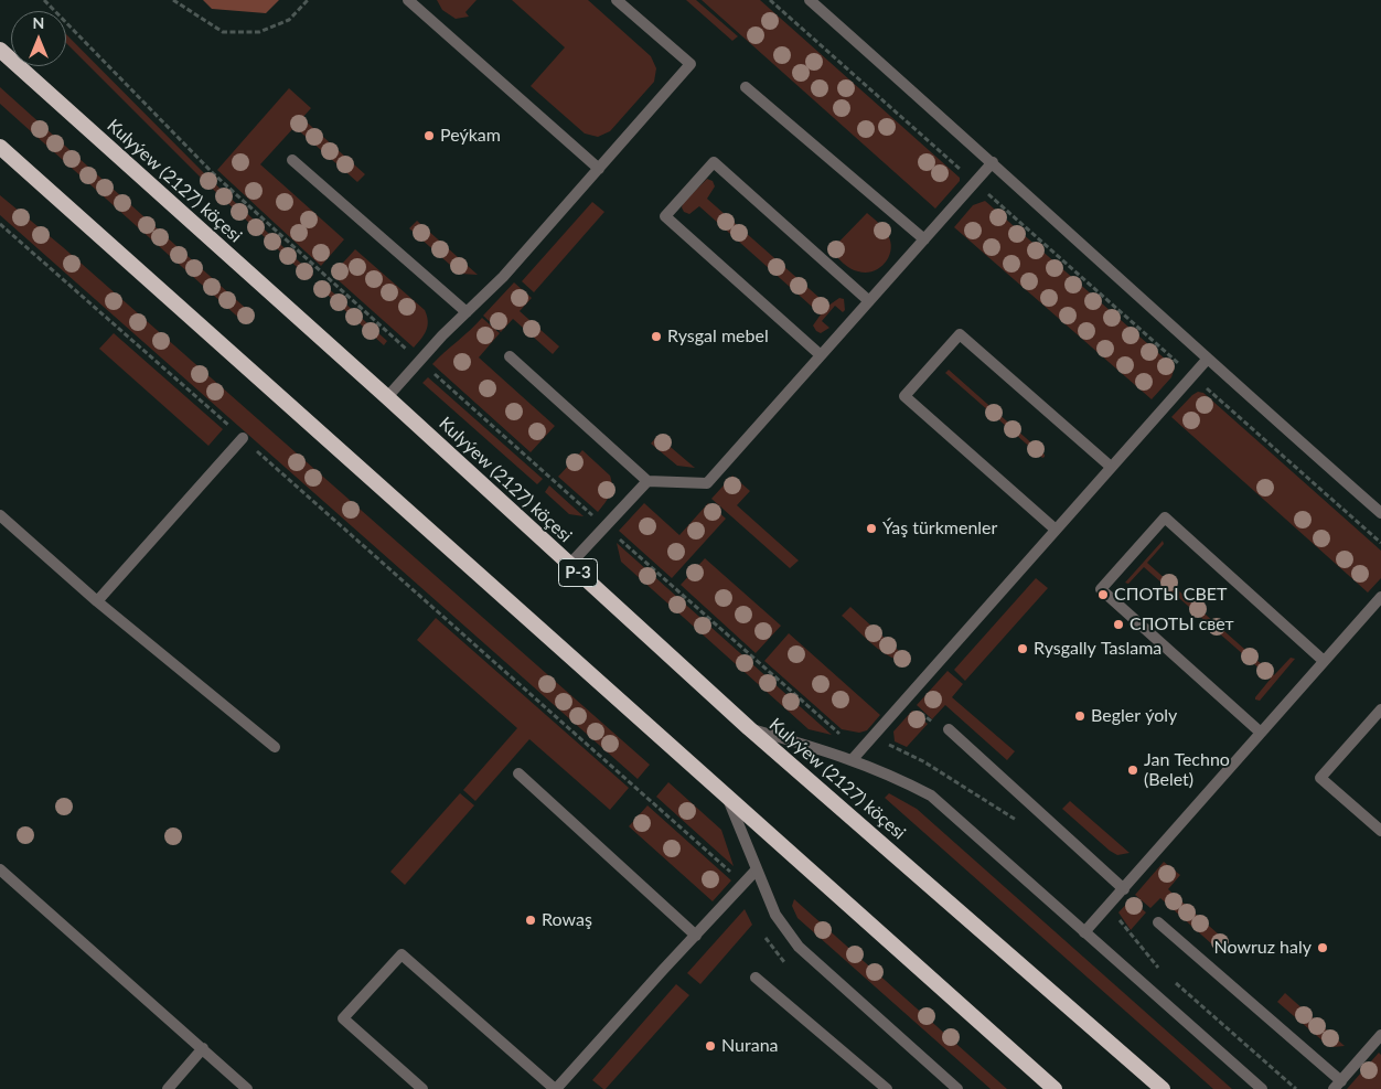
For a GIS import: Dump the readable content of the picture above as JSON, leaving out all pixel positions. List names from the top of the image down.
{
  "streets": {
    "highway": ["Kulyýew (2127) köçesi", "P-3"]
  },
  "places": [
    "Peýkam",
    "Rysgal mebel",
    "Ýaş türkmenler",
    "СПОТЫ СВЕТ",
    "СПОТЫ свет",
    "Rysgally Taslama",
    "Begler ýoly",
    "Jan Techno (Belet)",
    "Rowaş",
    "Nowruz haly",
    "Nurana"
  ],
  "north": "top"
}
